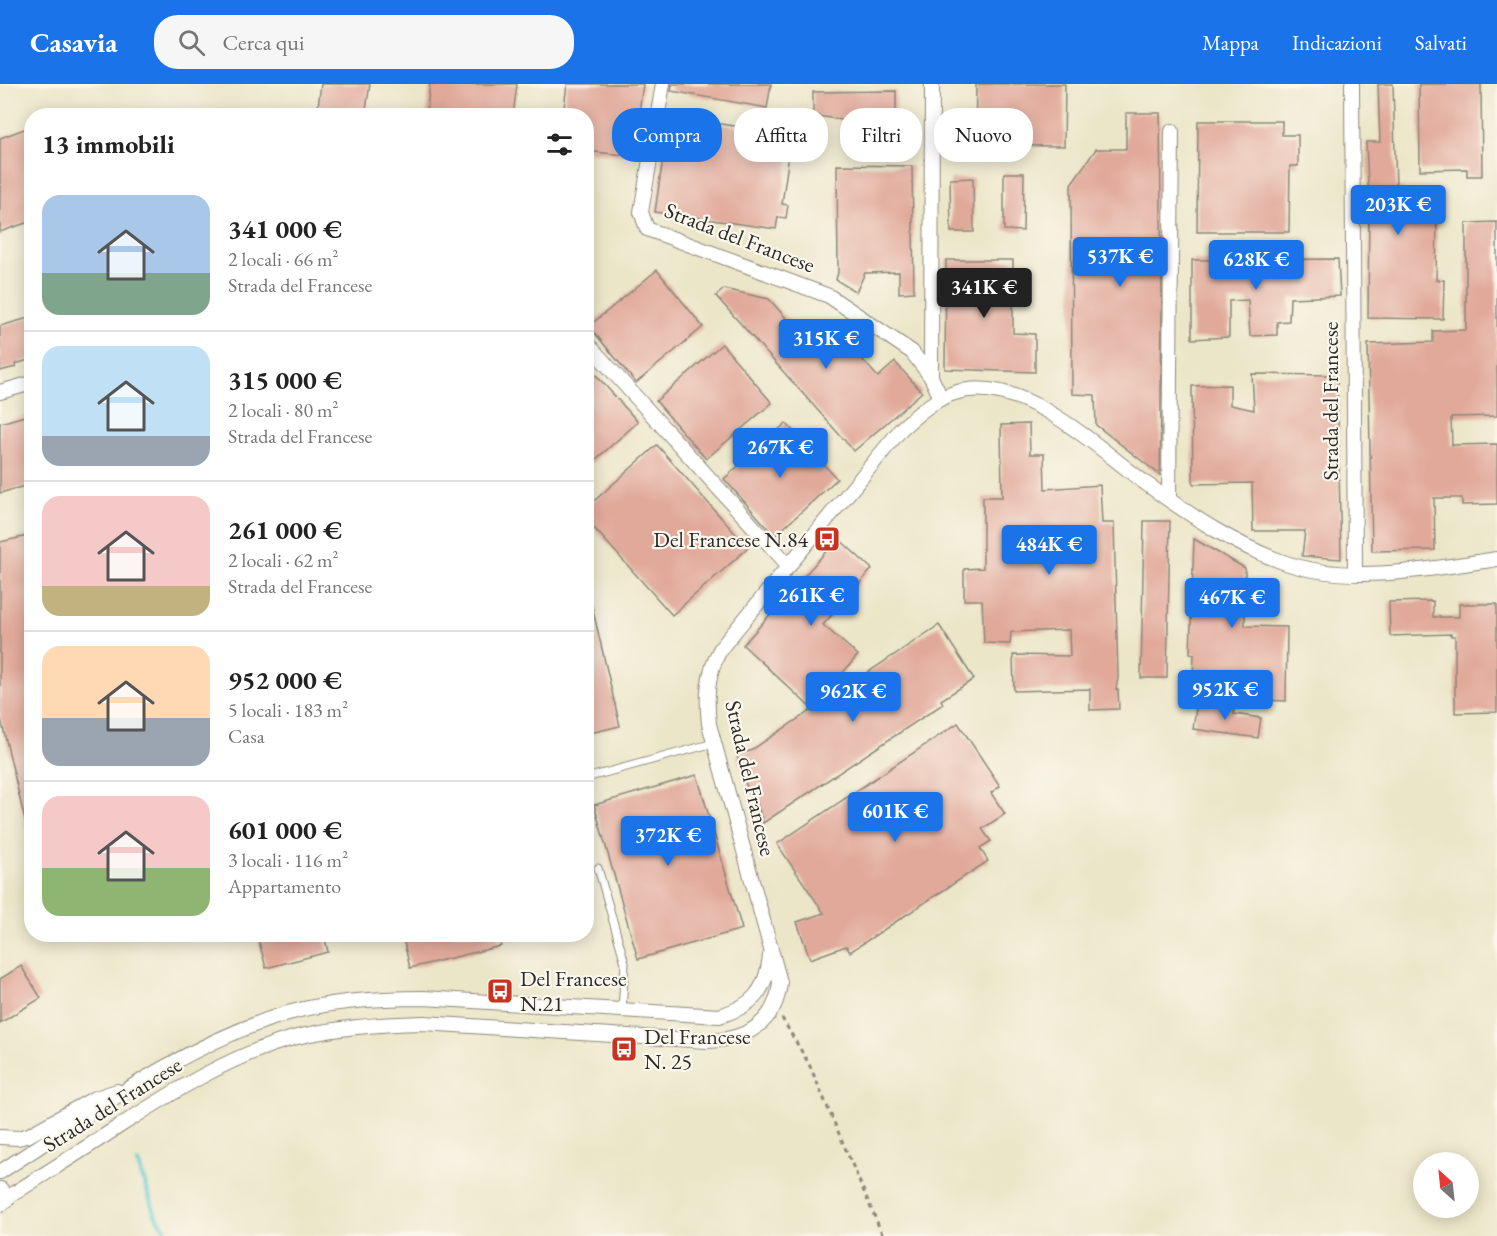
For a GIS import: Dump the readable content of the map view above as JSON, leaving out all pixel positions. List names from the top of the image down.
{
  "streets": {
    "street": ["Strada del Francese"]
  },
  "places": {
    "bus stop": ["Del Francese N.84", "Del Francese N.21", "Del Francese N. 25"]
  },
  "north": "top left",
  "page": {
    "header": "Casavia",
    "search": "Cerca qui",
    "nav": ["Mappa", "Indicazioni", "Salvati"],
    "chip": [
      "Compra",
      "Affitta",
      "Filtri",
      "Nuovo"
    ],
    "heading": "13 immobili",
    "list": [
      {
        "name": "341 000 €",
        "note": "2 locali · 66 m² · Strada del Francese"
      },
      {
        "name": "315 000 €",
        "note": "2 locali · 80 m² · Strada del Francese"
      },
      {
        "name": "261 000 €",
        "note": "2 locali · 62 m² · Strada del Francese"
      },
      {
        "name": "952 000 €",
        "note": "5 locali · 183 m² · Casa"
      },
      {
        "name": "601 000 €",
        "note": "3 locali · 116 m² · Appartamento"
      }
    ],
    "price": [
      "203K €",
      "537K €",
      "628K €",
      "341K €",
      "315K €",
      "267K €",
      "484K €",
      "261K €",
      "467K €",
      "952K €",
      "962K €",
      "601K €",
      "372K €"
    ]
  }
}
